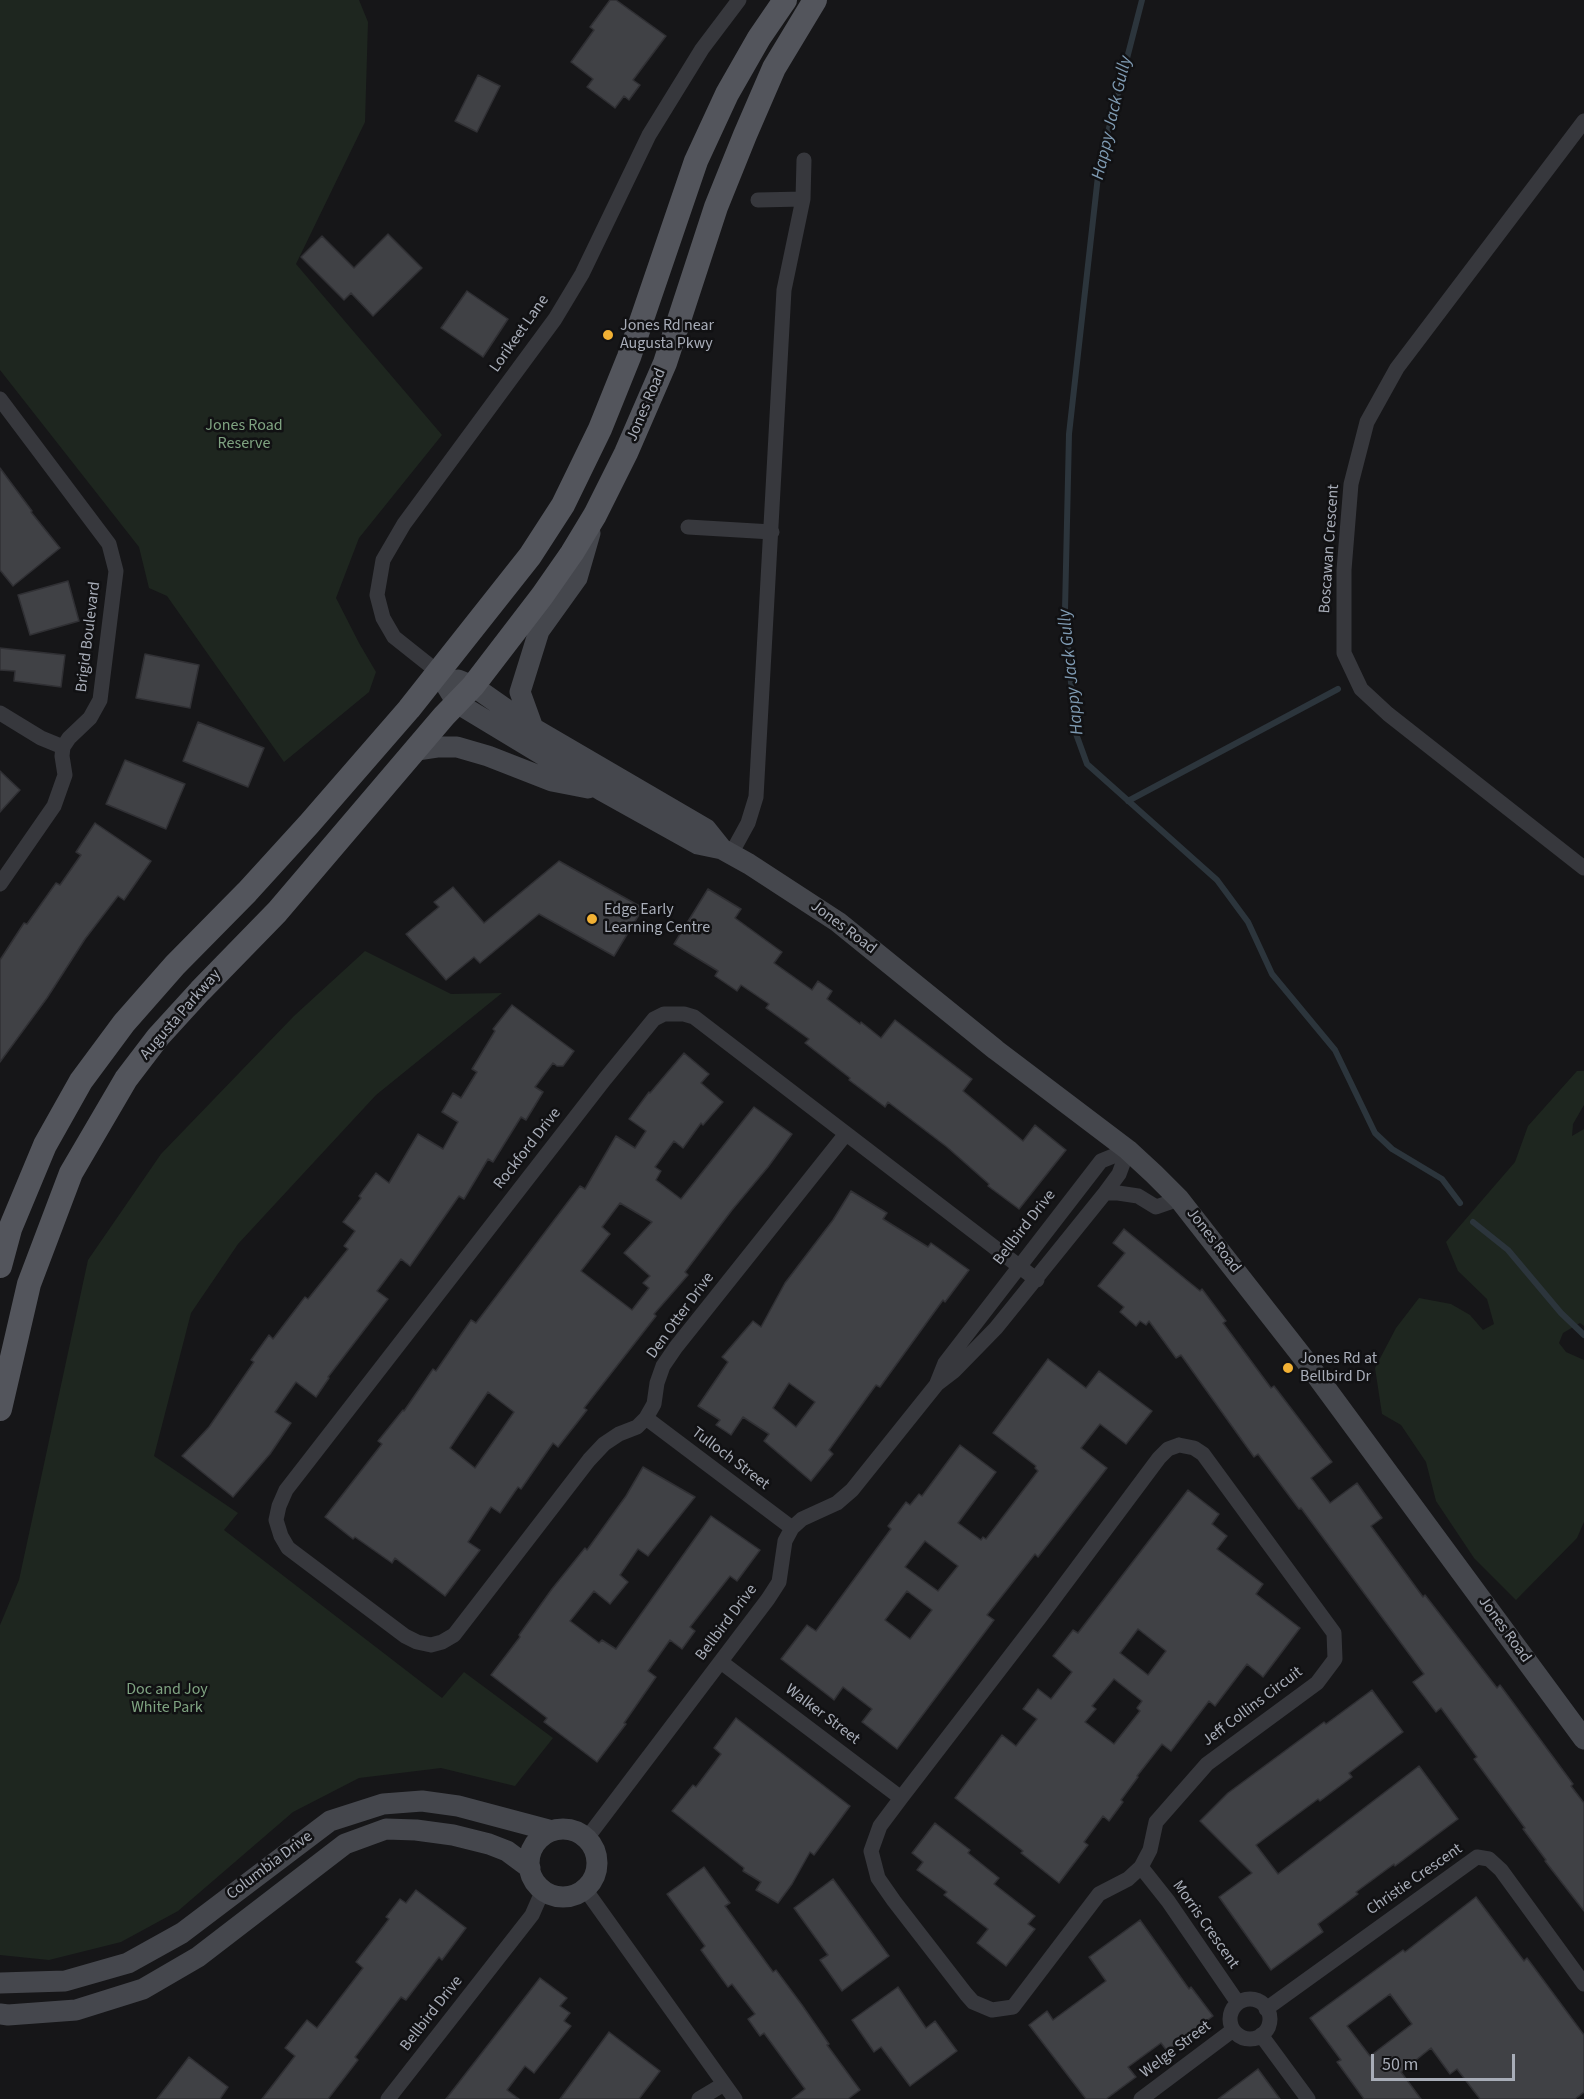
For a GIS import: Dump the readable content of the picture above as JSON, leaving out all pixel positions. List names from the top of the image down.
{
  "streets": {
    "main road": ["Jones Road", "Augusta Parkway"],
    "street": [
      "Lorikeet Lane",
      "Boscawan Crescent",
      "Brigid Boulevard",
      "Rockford Drive",
      "Bellbird Drive",
      "Den Otter Drive",
      "Tulloch Street",
      "Jeff Collins Circuit",
      "Walker Street",
      "Columbia Drive",
      "Christie Crescent",
      "Morris Crescent",
      "Welge Street"
    ]
  },
  "crossings": [
    ["Lorikeet Lane", "Jones Road"],
    ["Jones Road", "Augusta Parkway"],
    ["Jones Road", "Bellbird Drive"],
    ["Rockford Drive", "Bellbird Drive"],
    ["Rockford Drive", "Den Otter Drive"],
    ["Rockford Drive", "Tulloch Street"],
    ["Bellbird Drive", "Tulloch Street"],
    ["Bellbird Drive", "Walker Street"],
    ["Bellbird Drive", "Columbia Drive"],
    ["Den Otter Drive", "Tulloch Street"],
    ["Jeff Collins Circuit", "Walker Street"],
    ["Jeff Collins Circuit", "Morris Crescent"],
    ["Christie Crescent", "Morris Crescent"],
    ["Christie Crescent", "Welge Street"],
    ["Morris Crescent", "Welge Street"]
  ],
  "water": ["Happy Jack Gully"],
  "parks": ["Jones Road Reserve", "Doc and Joy White Park"],
  "places": ["Jones Rd near Augusta Pkwy", "Edge Early Learning Centre", "Jones Rd at Bellbird Dr"],
  "scale_bar": "50 m"
}
